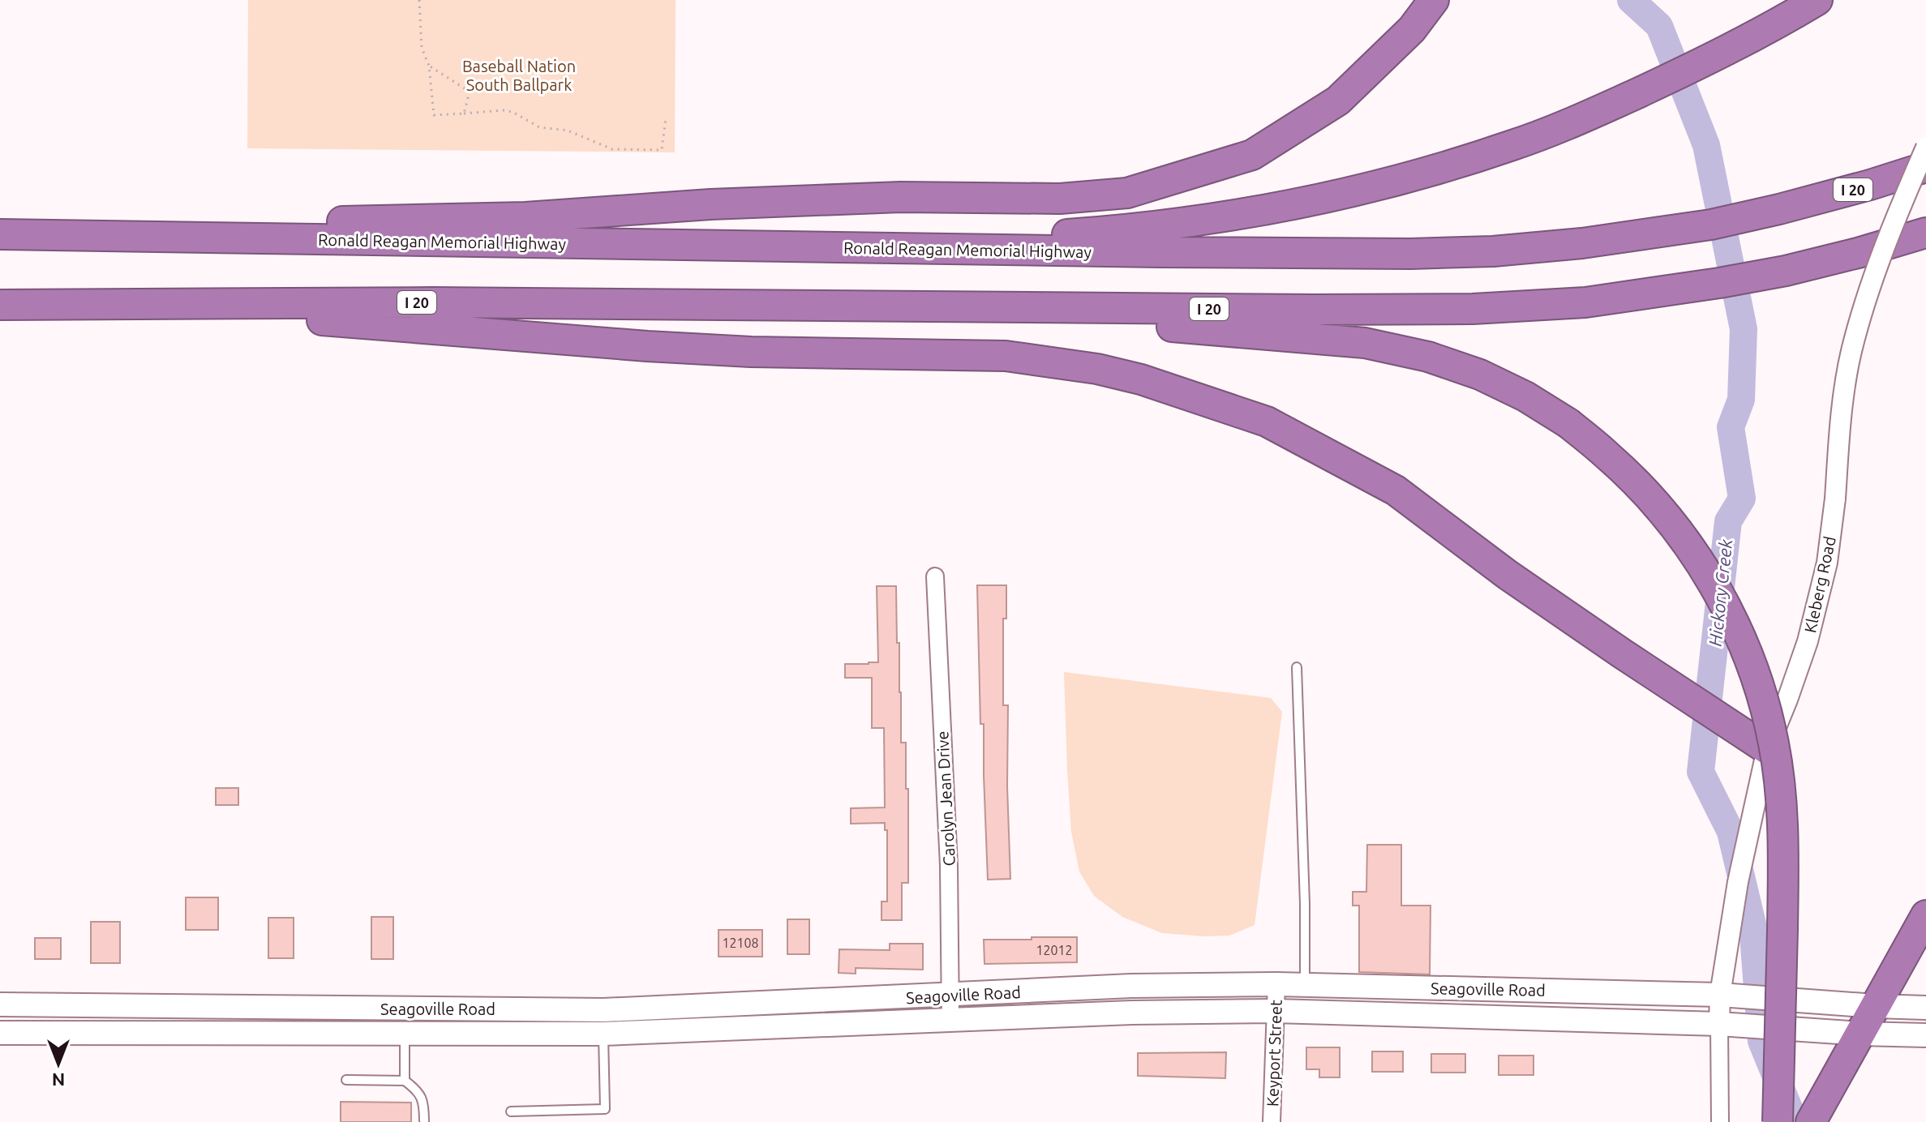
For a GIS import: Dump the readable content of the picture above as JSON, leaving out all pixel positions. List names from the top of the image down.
{
  "streets": {
    "highway": ["I 20", "Ronald Reagan Memorial Highway"],
    "main road": ["Seagoville Road"],
    "street": ["Kleberg Road", "Carolyn Jean Drive", "Keyport Street"]
  },
  "crossings": [
    ["Kleberg Road", "Seagoville Road"],
    ["Carolyn Jean Drive", "Seagoville Road"],
    ["Seagoville Road", "Keyport Street"]
  ],
  "water": ["Hickory Creek"],
  "parks": ["Baseball Nation South Ballpark"],
  "house_numbers": ["12108", "12012"],
  "north": "bottom"
}
